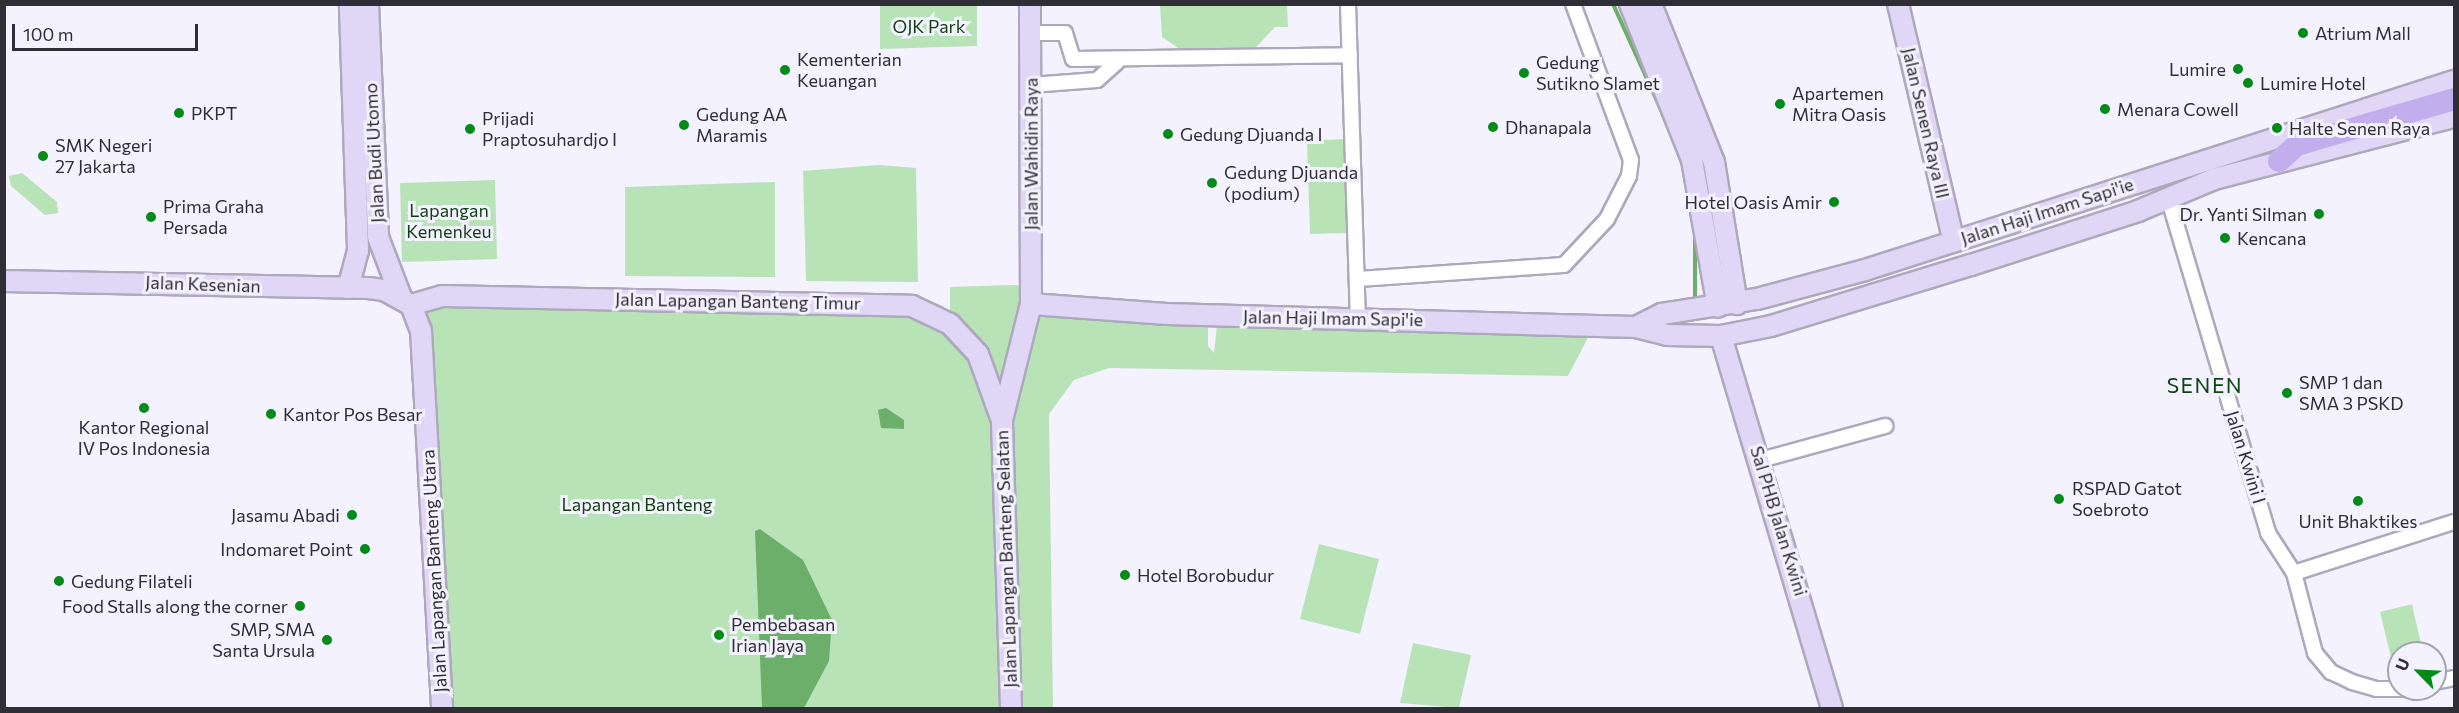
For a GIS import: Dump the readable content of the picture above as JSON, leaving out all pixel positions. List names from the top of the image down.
{
  "streets": {
    "street": [
      "Jalan Senen Raya III",
      "Jalan Budi Utomo",
      "Jalan Wahidin Raya",
      "Jalan Haji Imam Sapi'ie",
      "Jalan Kesenian",
      "Jalan Lapangan Banteng Timur",
      "Jalan Kwini I",
      "Sal PHB Jalan Kwini",
      "Jalan Lapangan Banteng Selatan",
      "Jalan Lapangan Banteng Utara"
    ]
  },
  "crossings": [
    ["Jalan Senen Raya III", "Jalan Haji Imam Sapi'ie"],
    ["Jalan Budi Utomo", "Jalan Kesenian"],
    ["Jalan Budi Utomo", "Jalan Lapangan Banteng Timur"],
    ["Jalan Budi Utomo", "Jalan Lapangan Banteng Utara"],
    ["Jalan Wahidin Raya", "Jalan Haji Imam Sapi'ie"],
    ["Jalan Wahidin Raya", "Jalan Lapangan Banteng Selatan"],
    ["Jalan Haji Imam Sapi'ie", "Jalan Kwini I"],
    ["Jalan Haji Imam Sapi'ie", "Sal PHB Jalan Kwini"],
    ["Jalan Haji Imam Sapi'ie", "Jalan Lapangan Banteng Selatan"],
    ["Jalan Kesenian", "Jalan Lapangan Banteng Timur"],
    ["Jalan Kesenian", "Jalan Lapangan Banteng Utara"],
    ["Jalan Lapangan Banteng Timur", "Jalan Lapangan Banteng Selatan"],
    ["Jalan Lapangan Banteng Timur", "Jalan Lapangan Banteng Utara"]
  ],
  "districts": ["SENEN"],
  "parks": ["OJK Park", "Lapangan Kemenkeu", "Lapangan Banteng"],
  "places": [
    "Atrium Mall",
    "Lumire",
    "Kementerian Keuangan",
    "Gedung Sutikno Slamet",
    "Lumire Hotel",
    "Apartemen Mitra Oasis",
    "Menara Cowell",
    "PKPT",
    "Gedung AA Maramis",
    "Dhanapala",
    "Halte Senen Raya",
    "Prijadi Praptosuhardjo I",
    "Gedung Djuanda I",
    "SMK Negeri 27 Jakarta",
    "Gedung Djuanda (podium)",
    "Hotel Oasis Amir",
    "Dr. Yanti Silman",
    "Prima Graha Persada",
    "Kencana",
    "SMP 1 dan SMA 3 PSKD",
    "Kantor Regional IV Pos Indonesia",
    "Kantor Pos Besar",
    "RSPAD Gatot Soebroto",
    "Unit Bhaktikes",
    "Jasamu Abadi",
    "Indomaret Point",
    "Hotel Borobudur",
    "Gedung Filateli",
    "Food Stalls along the corner",
    "Pembebasan Irian Jaya",
    "SMP, SMA Santa Ursula"
  ],
  "scale_bar": "100 m",
  "north": "top left"
}
